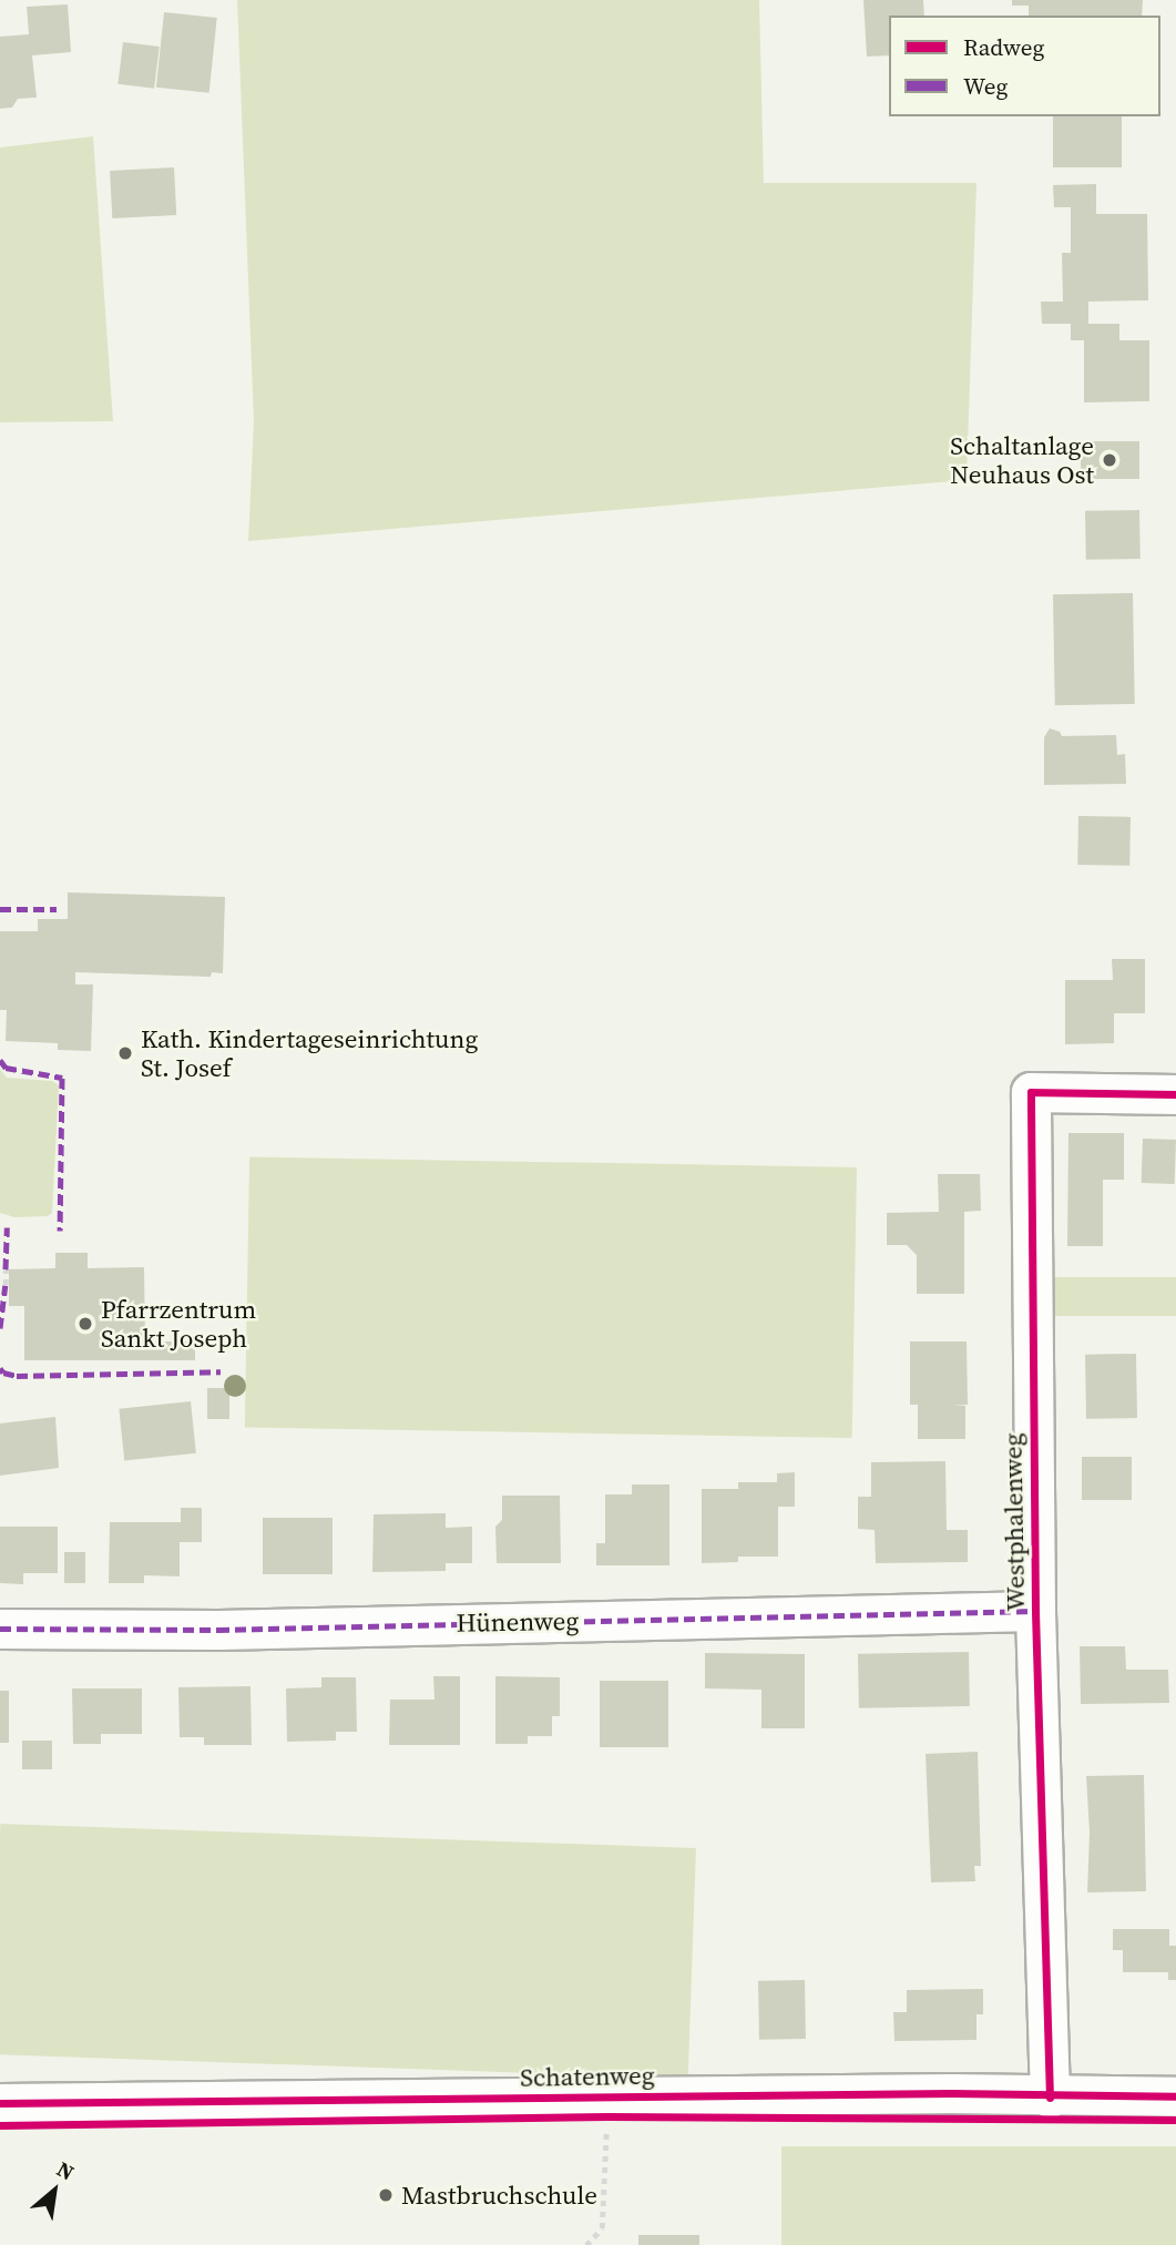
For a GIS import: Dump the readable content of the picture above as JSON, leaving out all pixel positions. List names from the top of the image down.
{
  "streets": {
    "street": ["Westphalenweg", "Hünenweg", "Schatenweg"]
  },
  "crossings": [
    ["Westphalenweg", "Hünenweg"],
    ["Westphalenweg", "Schatenweg"]
  ],
  "places": [
    "Schaltanlage Neuhaus Ost",
    "Kath. Kindertageseinrichtung St. Josef",
    "Pfarrzentrum Sankt Joseph",
    "Mastbruchschule"
  ],
  "legend": ["Radweg", "Weg"],
  "north": "top right"
}
